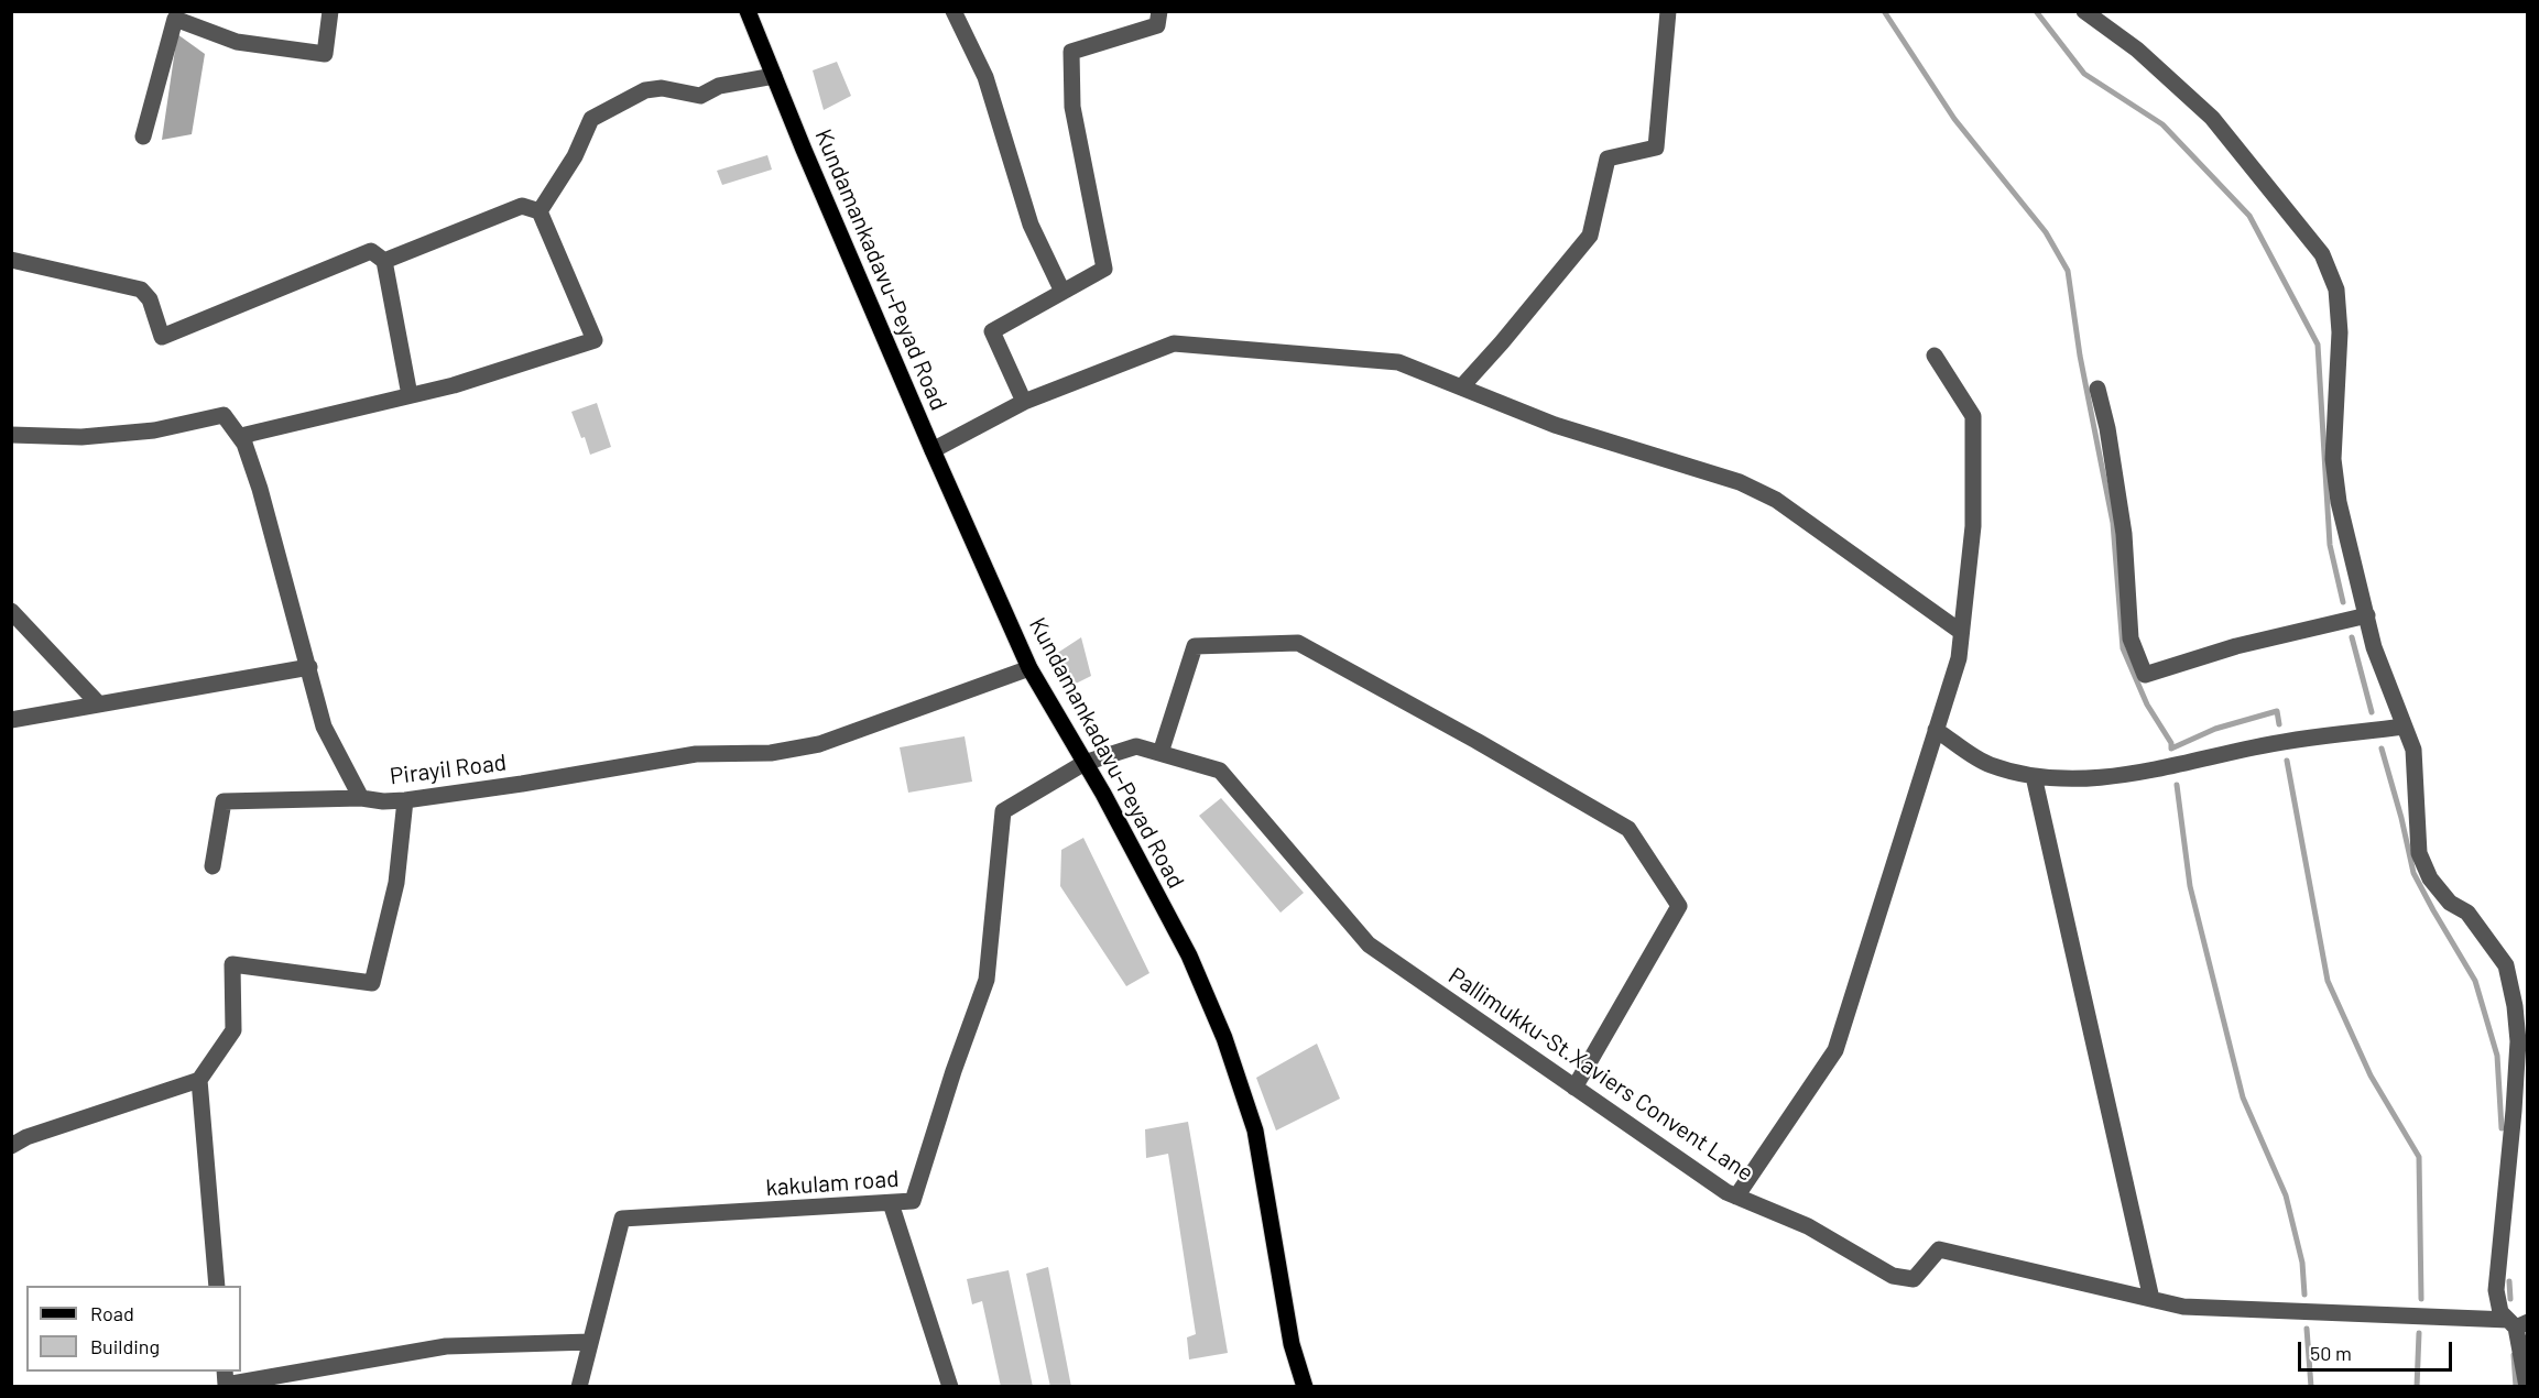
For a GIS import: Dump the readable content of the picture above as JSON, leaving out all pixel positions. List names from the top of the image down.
{
  "streets": {
    "main road": ["Kundamankadavu-Peyad Road"],
    "street": ["Pirayil Road", "Pallimukku-St.Xaviers Convent Lane", "kakulam road"]
  },
  "crossings": [
    ["Kundamankadavu-Peyad Road", "Pirayil Road"],
    ["Kundamankadavu-Peyad Road", "Pallimukku-St.Xaviers Convent Lane"],
    ["Kundamankadavu-Peyad Road", "kakulam road"],
    ["Pallimukku-St.Xaviers Convent Lane", "kakulam road"]
  ],
  "legend": ["Road", "Building"],
  "scale_bar": "50 m"
}
